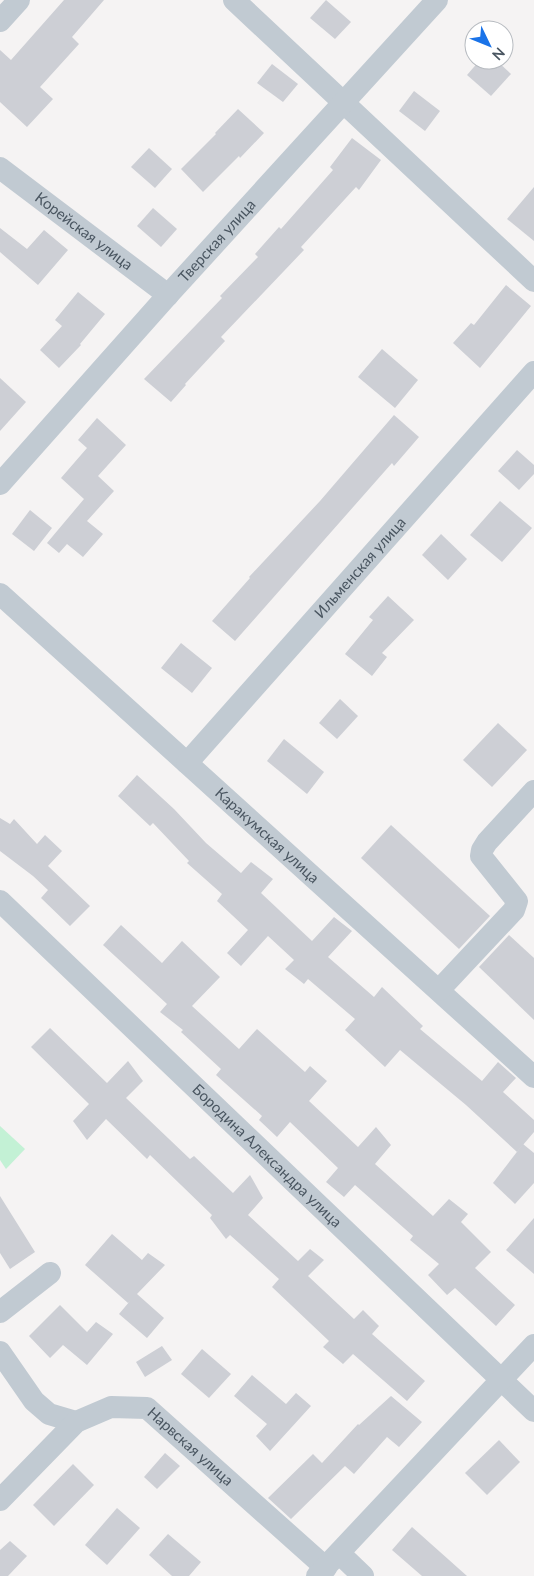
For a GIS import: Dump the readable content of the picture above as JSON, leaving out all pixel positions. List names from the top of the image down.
{
  "streets": {
    "street": [
      "Корейская улица",
      "Тверская улица",
      "Ильменская улица",
      "Каракумская улица",
      "Бородина Александра улица",
      "Нарвская улица"
    ]
  },
  "crossings": [
    ["Корейская улица", "Тверская улица"],
    ["Ильменская улица", "Каракумская улица"]
  ],
  "north": "bottom right"
}
